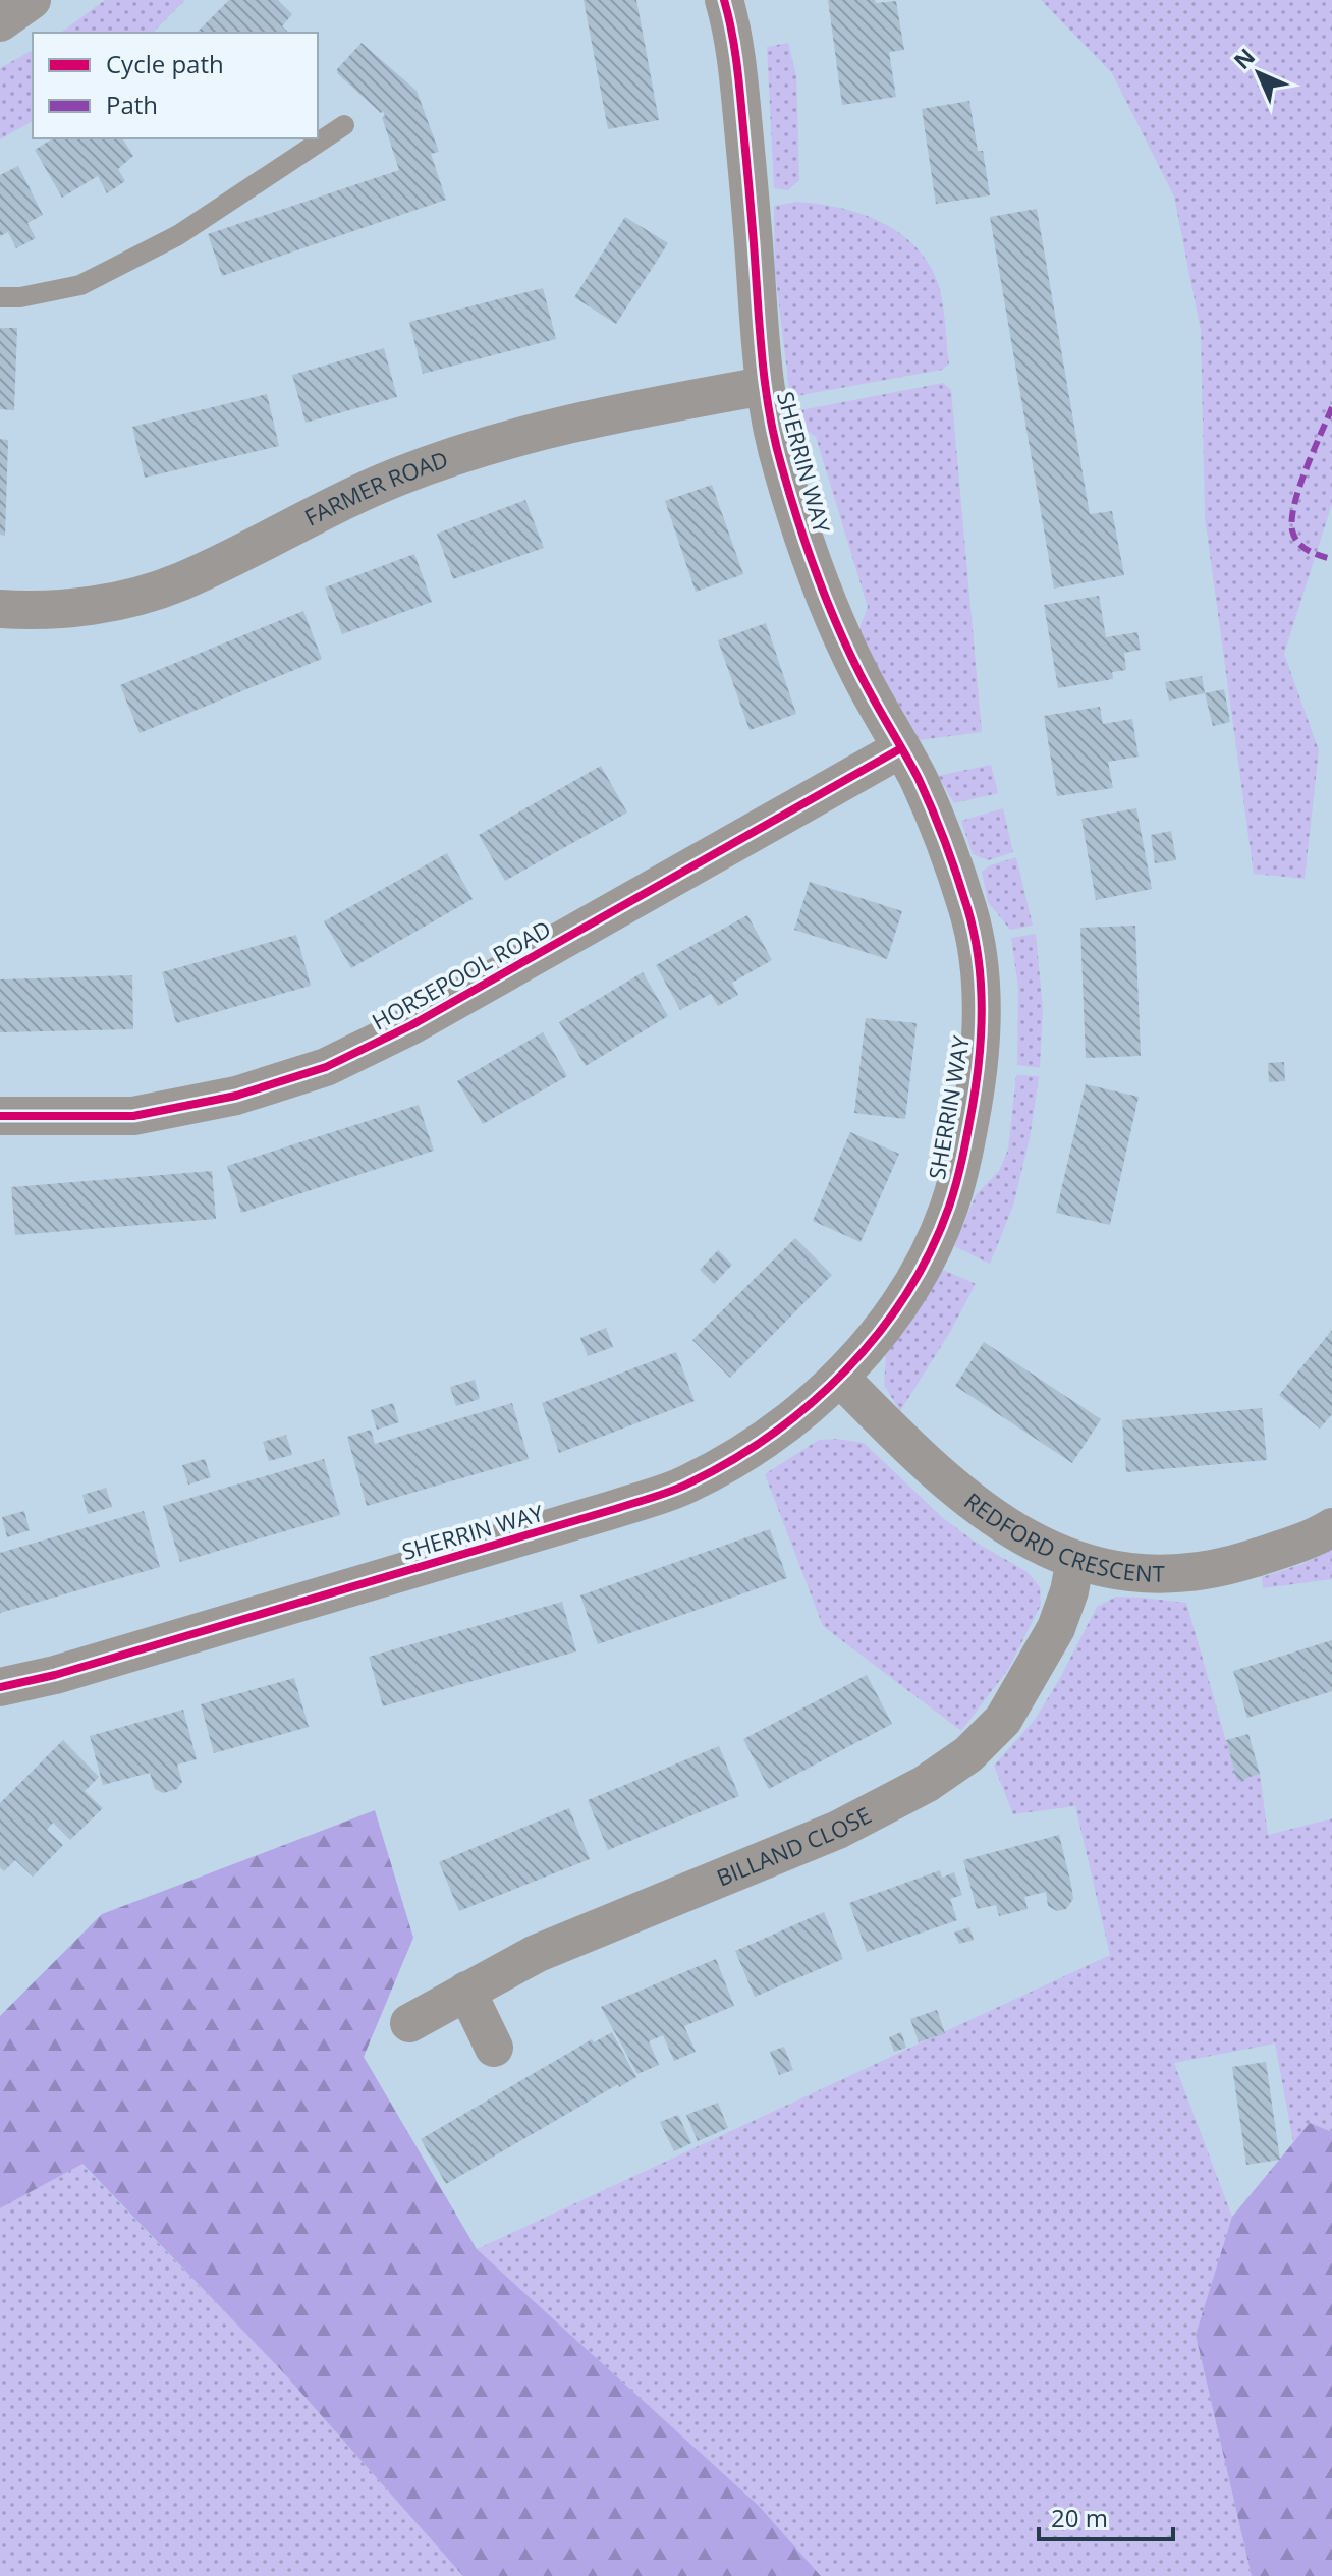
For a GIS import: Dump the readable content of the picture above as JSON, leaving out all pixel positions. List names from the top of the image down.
{
  "streets": {
    "street": [
      "SHERRIN WAY",
      "FARMER ROAD",
      "HORSEPOOL ROAD",
      "REDFORD CRESCENT",
      "BILLAND CLOSE"
    ]
  },
  "crossings": [
    ["SHERRIN WAY", "FARMER ROAD"],
    ["SHERRIN WAY", "HORSEPOOL ROAD"],
    ["SHERRIN WAY", "REDFORD CRESCENT"],
    ["REDFORD CRESCENT", "BILLAND CLOSE"]
  ],
  "legend": ["Cycle path", "Path"],
  "scale_bar": "20 m",
  "north": "top left"
}
